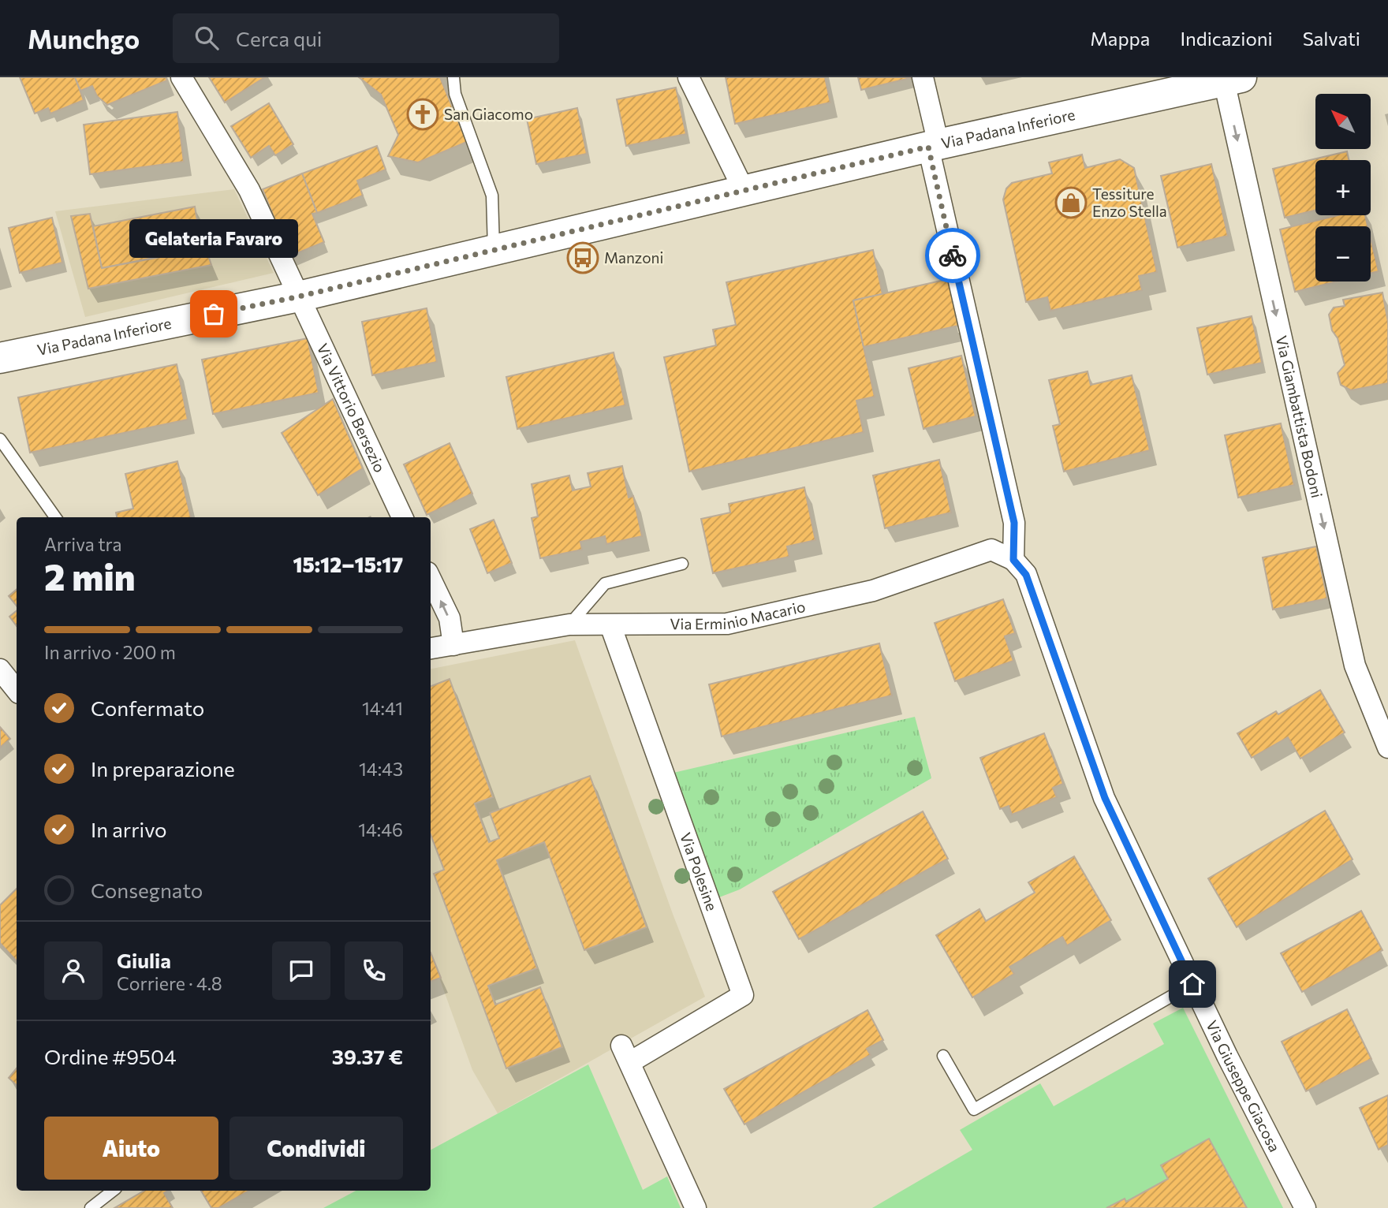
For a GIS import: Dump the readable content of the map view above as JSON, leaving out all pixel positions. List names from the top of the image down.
{
  "streets": {
    "main road": ["Via Padana Inferiore"],
    "street": [
      "Via Vittorio Bersezio",
      "Via Giambattista Bodoni",
      "Via Erminio Macario",
      "Via Polesine",
      "Via Giuseppe Giacosa"
    ]
  },
  "crossings": [
    ["Via Padana Inferiore", "Via Vittorio Bersezio"],
    ["Via Padana Inferiore", "Via Giambattista Bodoni"],
    ["Via Erminio Macario", "Via Polesine"],
    ["Via Erminio Macario", "Via Giuseppe Giacosa"]
  ],
  "one_way": ["Via Giambattista Bodoni"],
  "places": {
    "church": ["San Giacomo"],
    "shop": ["Tessiture Enzo Stella"],
    "bus stop": ["Manzoni"],
    "other": ["Gelateria Favaro"]
  },
  "north": "top left",
  "page": {
    "header": "Munchgo",
    "search": "Cerca qui",
    "nav": ["Mappa", "Indicazioni", "Salvati"],
    "map_buttons": ["+", "−"],
    "bubble": "Gelateria Favaro",
    "heading": ["2 min", "Arriva tra", "15:12–15:17"],
    "panel": [
      "Giulia",
      "Corriere · 4.8",
      "Ordine #9504",
      "39.37 €"
    ],
    "bar": "In arrivo · 200 m",
    "list": [
      ["Confermato", "14:41"],
      ["In preparazione", "14:43"],
      ["In arrivo", "14:46"],
      "Consegnato"
    ],
    "buttons": ["Aiuto", "Condividi"]
  }
}
